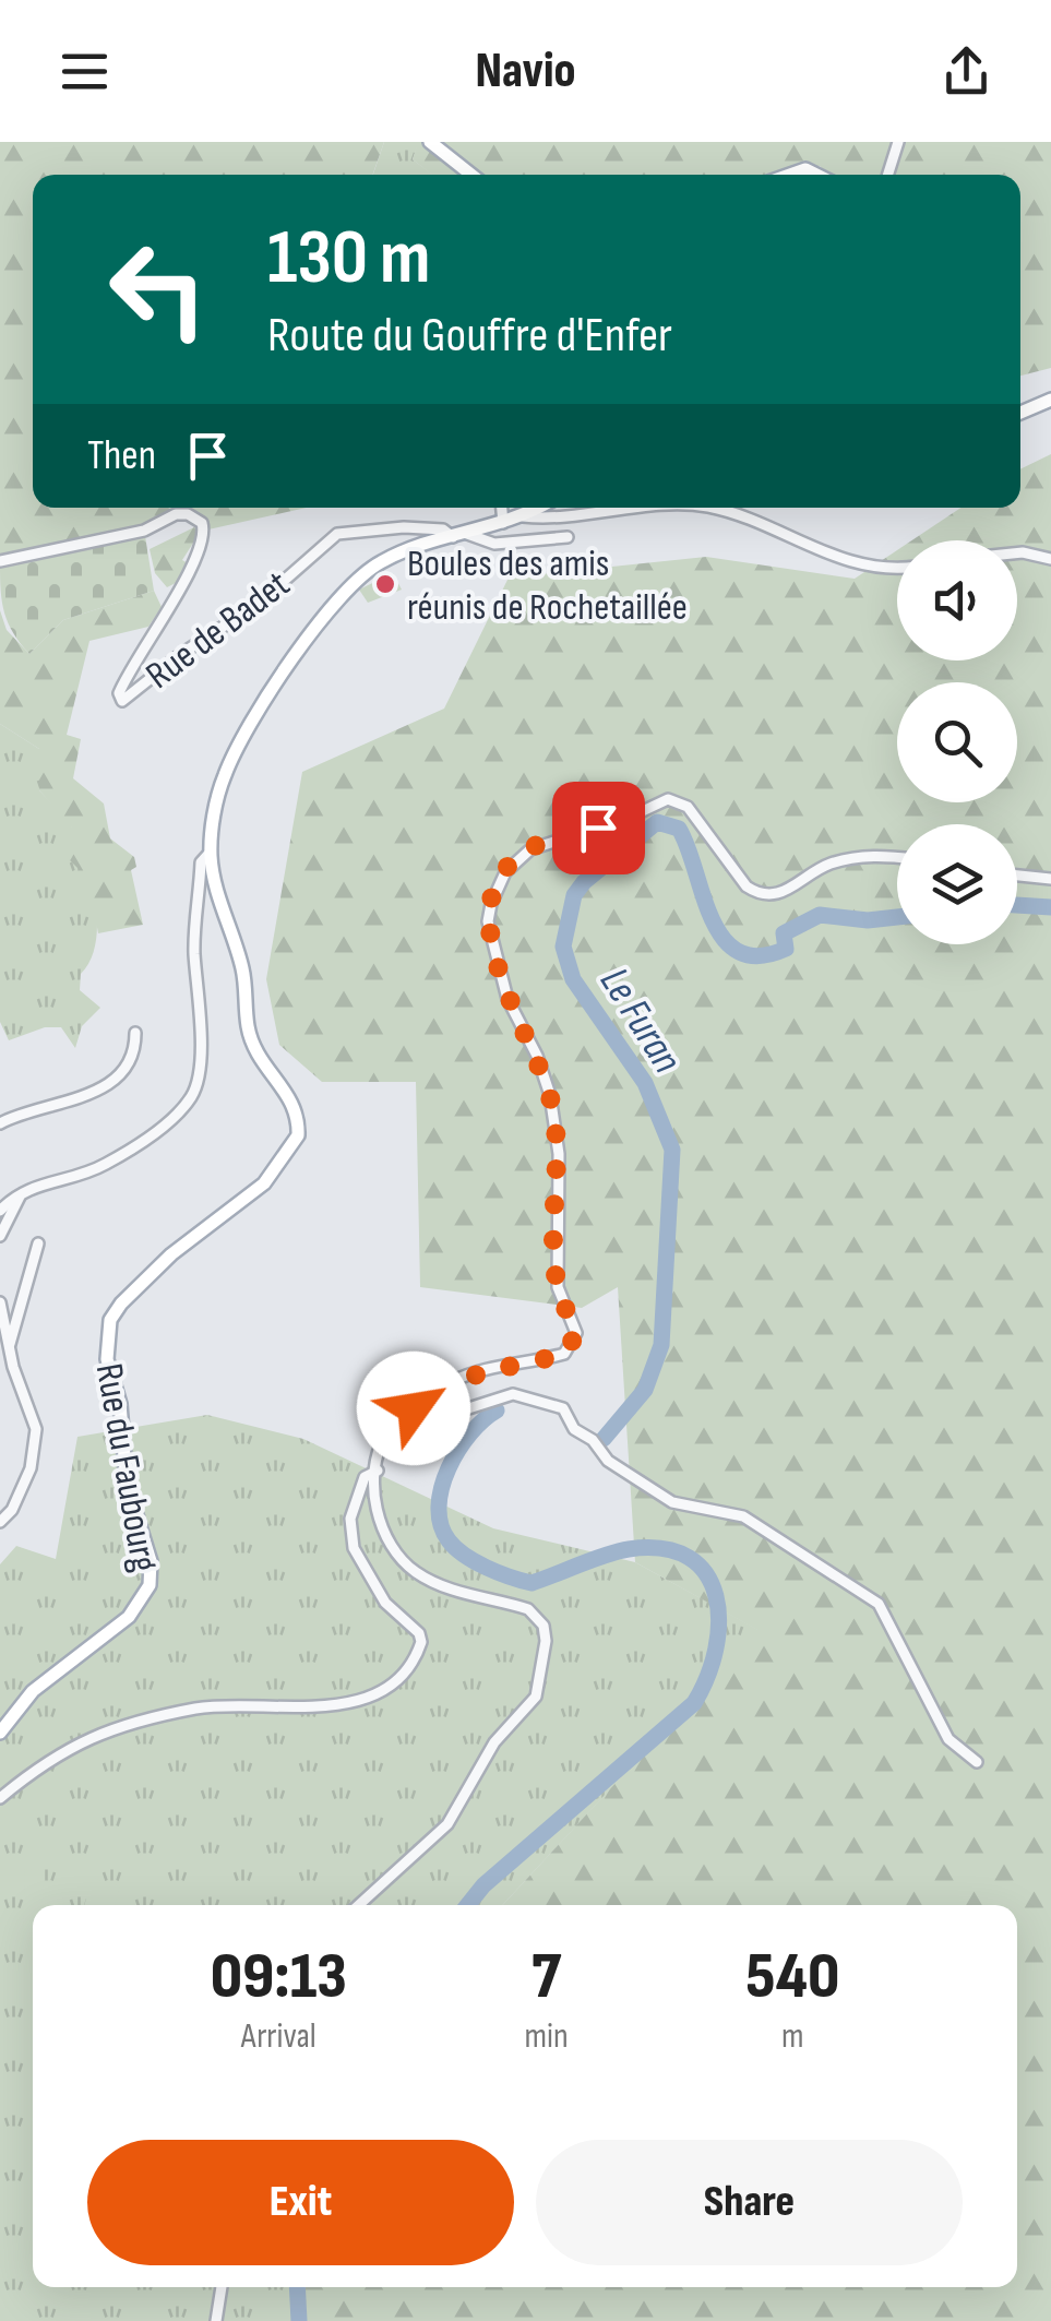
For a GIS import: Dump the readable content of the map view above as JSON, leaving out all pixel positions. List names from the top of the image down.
{
  "streets": {
    "main road": ["Rue du Faubourg"],
    "street": ["Rue de Badet"]
  },
  "crossings": [
    ["Rue de Badet", "Rue du Faubourg"]
  ],
  "water": ["Le Furan"],
  "places": ["Boules des amis réunis de Rochetaillée"],
  "page": {
    "header": "Navio",
    "turn": ["130 m", "Route du Gouffre d'Enfer"],
    "then": "Then",
    "eta": [
      "09:13",
      "Arrival",
      "7",
      "min",
      "540",
      "m"
    ],
    "buttons": ["Exit", "Share"]
  }
}
